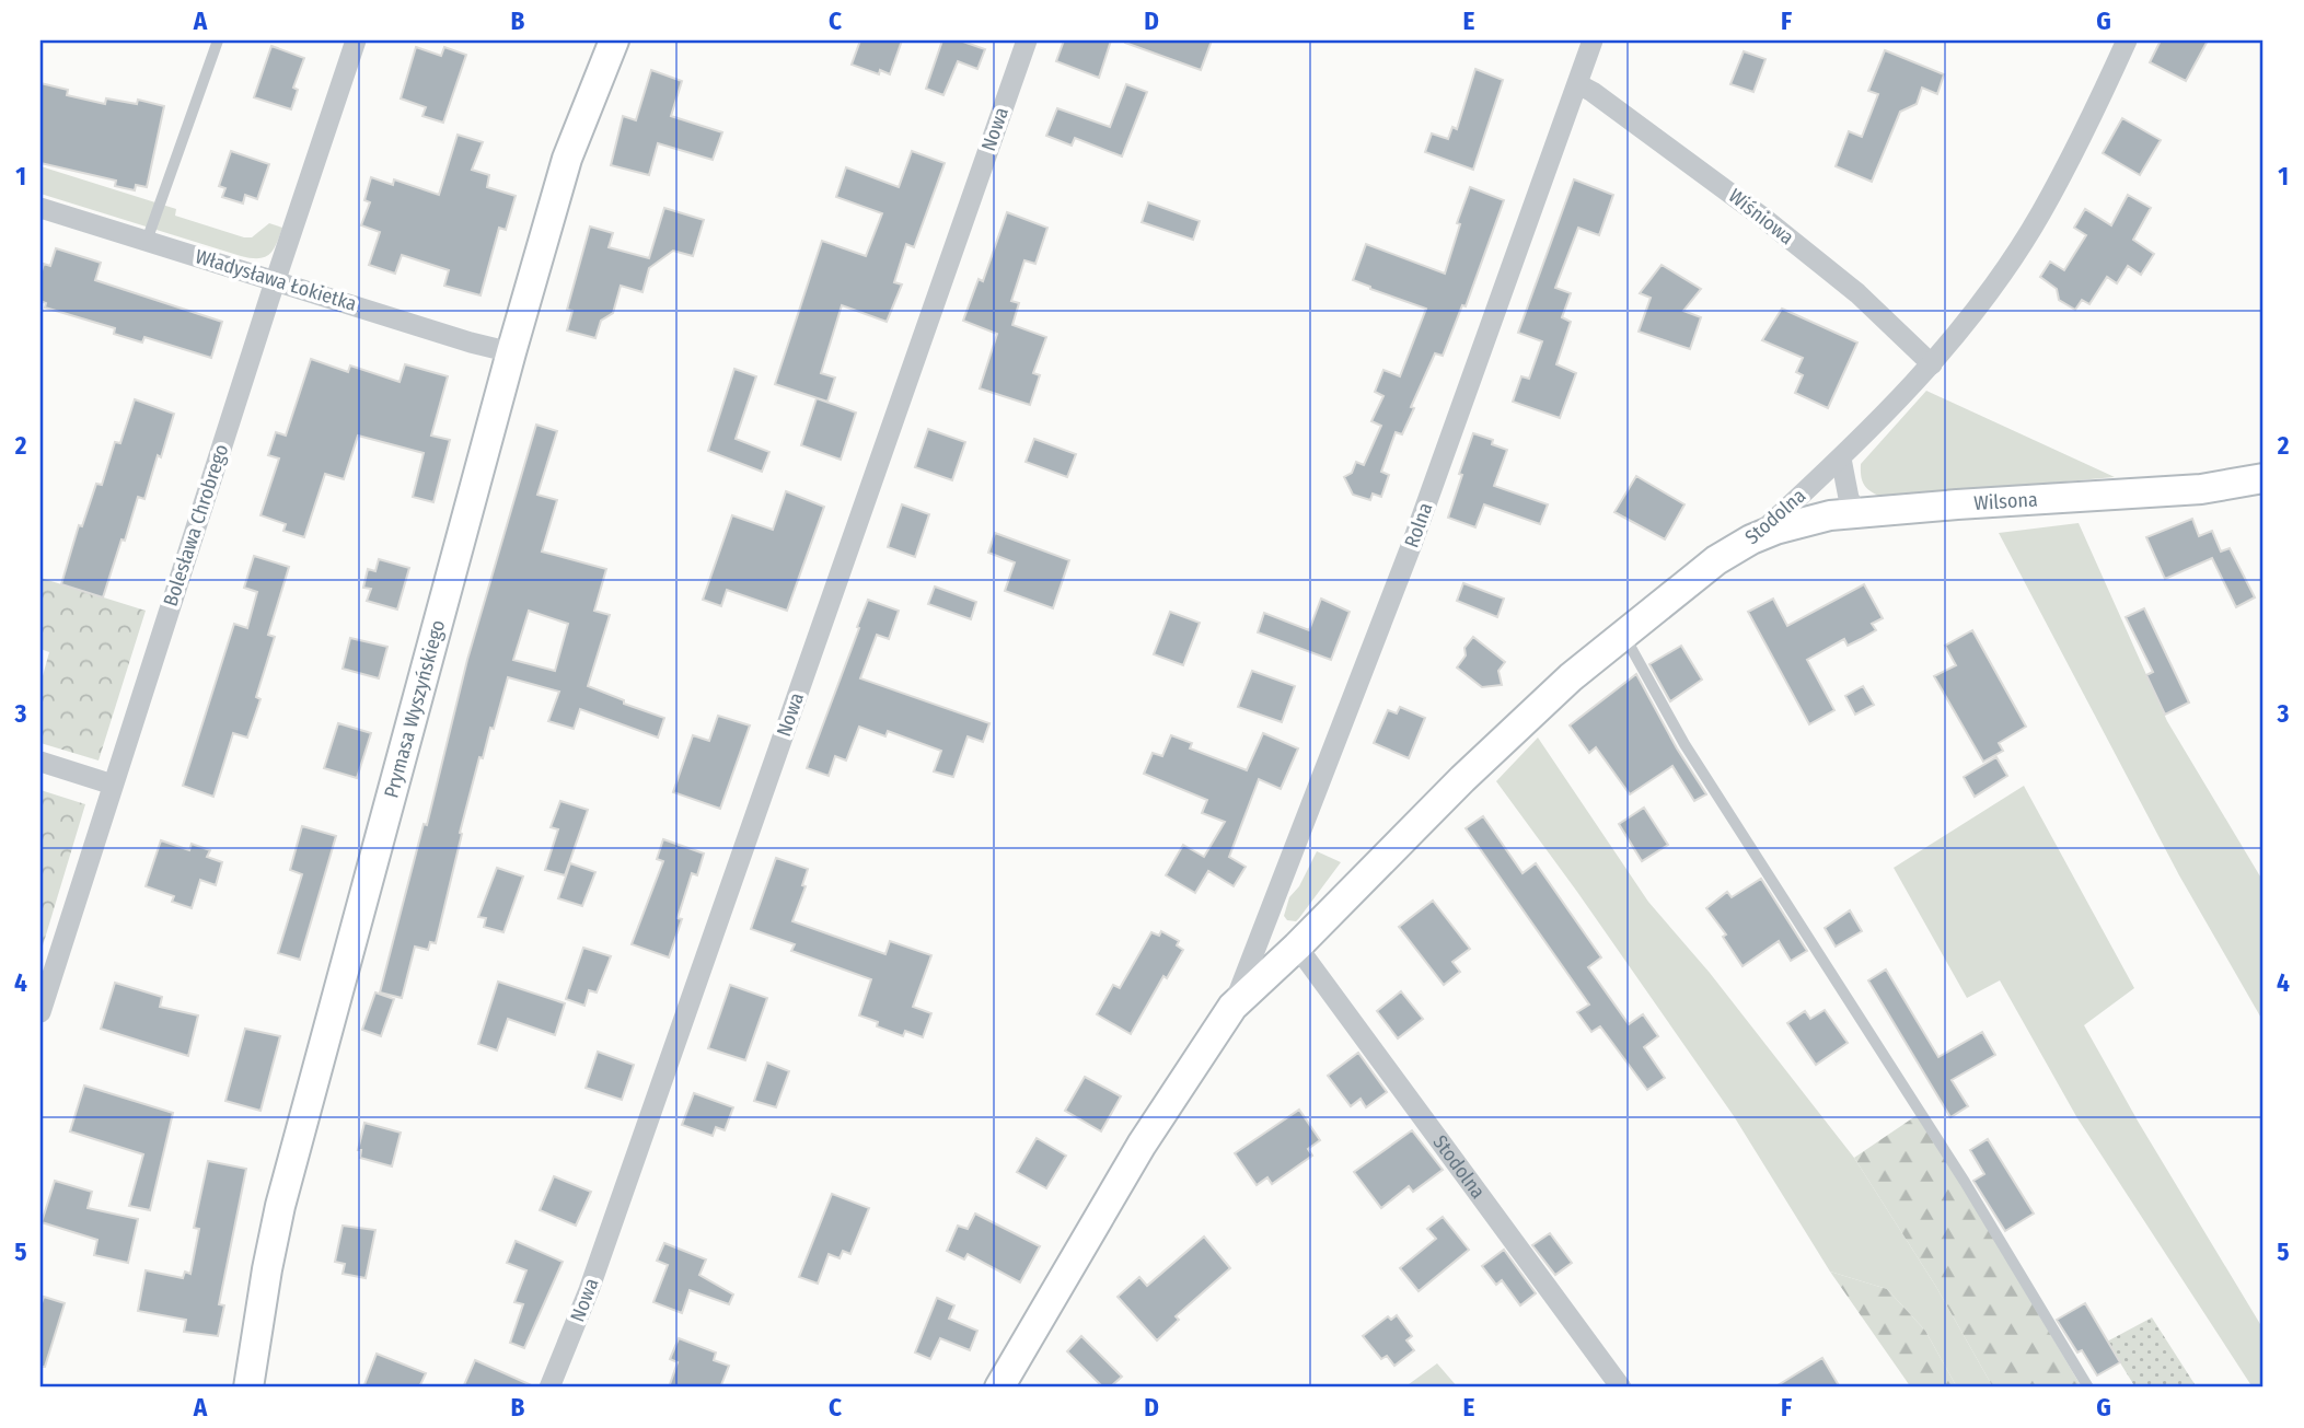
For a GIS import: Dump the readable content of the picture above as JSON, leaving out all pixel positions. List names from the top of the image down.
{
  "streets": {
    "street": [
      "Nowa",
      "Wiśniowa",
      "Władysława Łokietka",
      "Wilsona",
      "Stodolna",
      "Bolesława Chrobrego",
      "Rolna",
      "Prymasa Wyszyńskiego"
    ]
  },
  "crossings": [
    ["Wiśniowa", "Stodolna"],
    ["Wiśniowa", "Rolna"],
    ["Władysława Łokietka", "Bolesława Chrobrego"],
    ["Władysława Łokietka", "Prymasa Wyszyńskiego"],
    ["Wilsona", "Stodolna"],
    ["Stodolna", "Rolna"]
  ],
  "grid": {
    "columns": [
      "A",
      "B",
      "C",
      "D",
      "E",
      "F",
      "G"
    ],
    "rows": [
      "1",
      "2",
      "3",
      "4",
      "5"
    ]
  }
}
